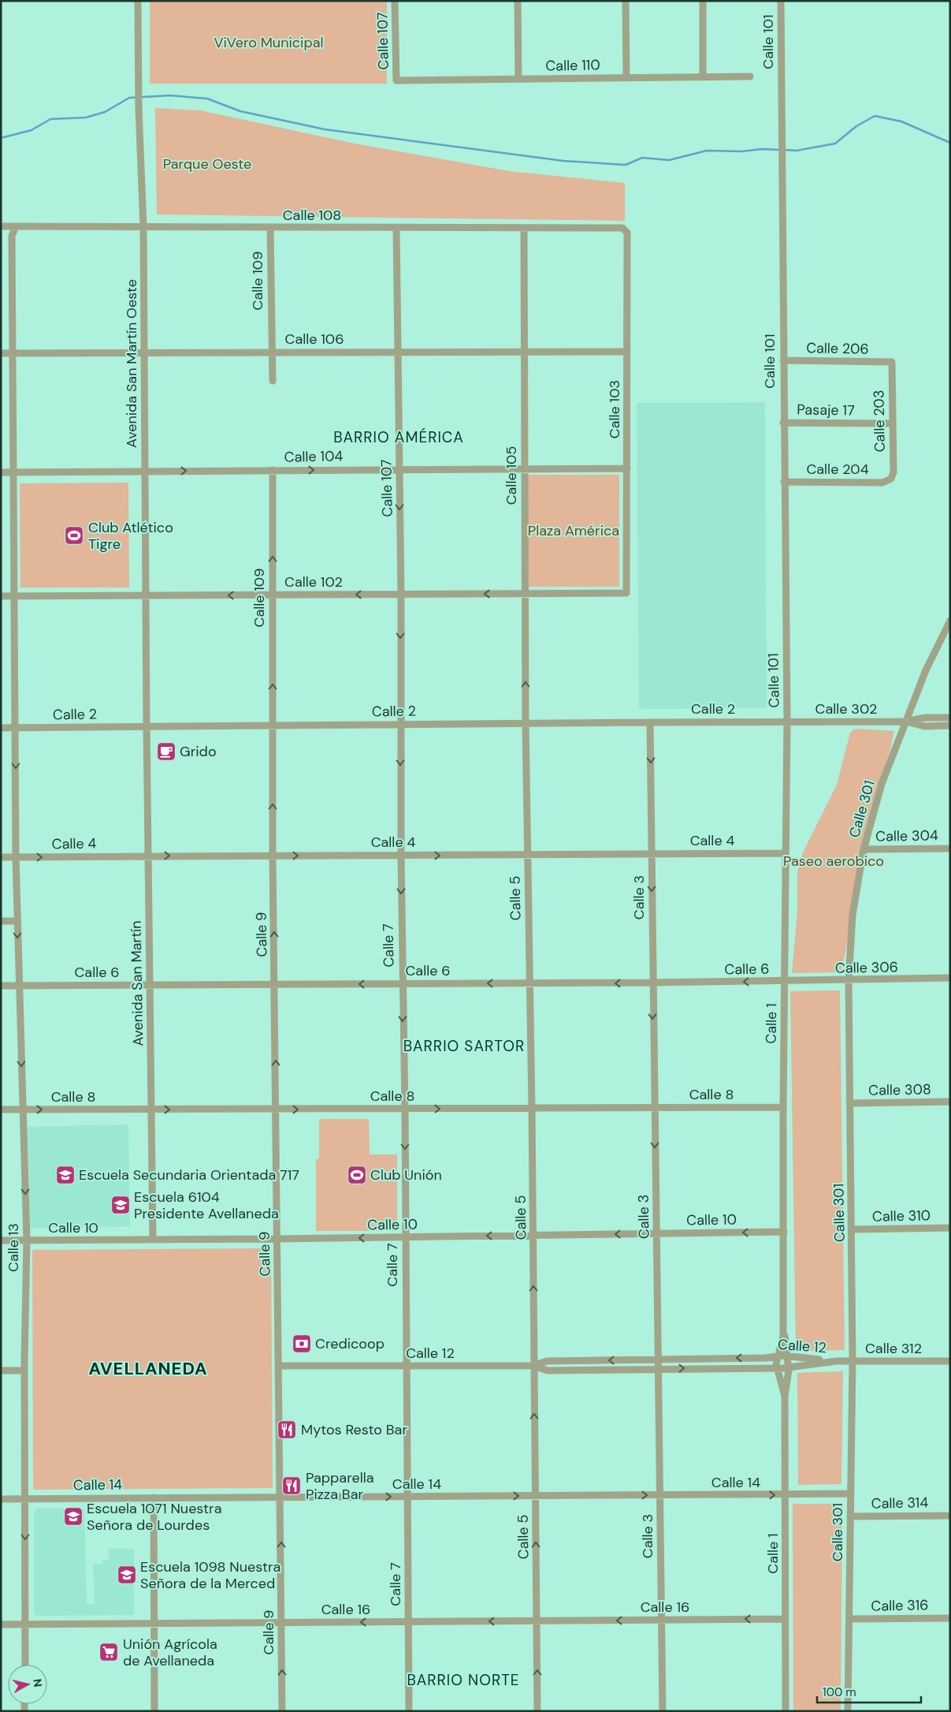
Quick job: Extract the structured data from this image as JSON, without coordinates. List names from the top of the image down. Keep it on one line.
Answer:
{"streets":{"street":["Calle 107","Calle 101","Calle 110","Calle 108","Calle 109","Calle 106","Calle 206","Avenida San Martín Oeste","Calle 103","Pasaje 17","Calle 203","Calle 104","Calle 204","Calle 105","Calle 102","Calle 2","Calle 302","Calle 301","Calle 304","Calle 4","Calle 3","Calle 5","Calle 9","Calle 7","Calle 306","Calle 6","Avenida San Martín","Calle 1","Calle 308","Calle 8","Calle 310","Calle 10","Calle 13","Calle 12","Calle 312","Calle 14","Calle 314","Calle 316","Calle 16"]},"crossings":[["Calle 107","Calle 110"],["Calle 107","Calle 108"],["Calle 107","Calle 106"],["Calle 107","Calle 104"],["Calle 107","Calle 102"],["Calle 107","Calle 2"],["Calle 107","Calle 7"],["Calle 101","Calle 206"],["Calle 101","Pasaje 17"],["Calle 101","Calle 204"],["Calle 101","Calle 2"],["Calle 101","Calle 302"],["Calle 101","Calle 1"],["Calle 108","Calle 109"],["Calle 108","Avenida San Martín Oeste"],["Calle 108","Calle 103"],["Calle 108","Calle 105"],["Calle 108","Calle 13"],["Calle 109","Calle 106"],["Calle 109","Calle 104"],["Calle 109","Calle 102"],["Calle 109","Calle 2"],["Calle 109","Calle 9"],["Calle 106","Avenida San Martín Oeste"],["Calle 106","Calle 103"],["Calle 106","Calle 105"],["Calle 106","Calle 13"],["Calle 206","Calle 203"],["Avenida San Martín Oeste","Calle 104"],["Avenida San Martín Oeste","Calle 102"],["Avenida San Martín Oeste","Calle 2"],["Avenida San Martín Oeste","Avenida San Martín"],["Calle 103","Calle 104"],["Calle 103","Calle 102"],["Pasaje 17","Calle 203"],["Calle 203","Calle 204"],["Calle 104","Calle 105"],["Calle 104","Calle 13"],["Calle 105","Calle 102"],["Calle 105","Calle 2"],["Calle 105","Calle 5"],["Calle 102","Calle 13"],["Calle 2","Calle 302"],["Calle 2","Calle 3"],["Calle 2","Calle 5"],["Calle 2","Calle 9"],["Calle 2","Calle 7"],["Calle 2","Avenida San Martín"],["Calle 2","Calle 1"],["Calle 2","Calle 13"],["Calle 302","Calle 301"],["Calle 302","Calle 1"],["Calle 301","Calle 304"],["Calle 301","Calle 306"],["Calle 301","Calle 308"],["Calle 301","Calle 310"],["Calle 301","Calle 312"],["Calle 301","Calle 314"],["Calle 301","Calle 316"],["Calle 4","Calle 3"],["Calle 4","Calle 5"],["Calle 4","Calle 9"],["Calle 4","Calle 7"],["Calle 4","Avenida San Martín"],["Calle 4","Calle 1"],["Calle 4","Calle 13"],["Calle 3","Calle 6"],["Calle 3","Calle 8"],["Calle 3","Calle 10"],["Calle 3","Calle 12"],["Calle 3","Calle 14"],["Calle 3","Calle 16"],["Calle 5","Calle 6"],["Calle 5","Calle 8"],["Calle 5","Calle 10"],["Calle 5","Calle 12"],["Calle 5","Calle 14"],["Calle 5","Calle 16"],["Calle 9","Calle 6"],["Calle 9","Calle 8"],["Calle 9","Calle 10"],["Calle 9","Calle 12"],["Calle 9","Calle 14"],["Calle 9","Calle 16"],["Calle 7","Calle 6"],["Calle 7","Calle 8"],["Calle 7","Calle 10"],["Calle 7","Calle 12"],["Calle 7","Calle 14"],["Calle 7","Calle 16"],["Calle 306","Calle 6"],["Calle 306","Calle 1"],["Calle 6","Avenida San Martín"],["Calle 6","Calle 1"],["Calle 6","Calle 13"],["Avenida San Martín","Calle 8"],["Avenida San Martín","Calle 10"],["Calle 1","Calle 8"],["Calle 1","Calle 10"],["Calle 1","Calle 12"],["Calle 1","Calle 14"],["Calle 1","Calle 314"],["Calle 1","Calle 16"],["Calle 8","Calle 13"],["Calle 10","Calle 13"],["Calle 13","Calle 14"],["Calle 13","Calle 16"],["Calle 12","Calle 312"],["Calle 14","Calle 314"]],"one_way":["Calle 107","Calle 109","Calle 104","Calle 102","Calle 4","Calle 3","Calle 5","Calle 9","Calle 7","Calle 6","Calle 8","Calle 10","Calle 13","Calle 14","Calle 16"],"districts":["BARRIO AMÉRICA","BARRIO SARTOR","AVELLANEDA","BARRIO NORTE"],"parks":["ViVero Municipal","Parque Oeste","Plaza América","Paseo aerobico"],"places":{"sports":["Club Atlético Tigre","Club Unión"],"cafe":["Grido"],"school or university":["Escuela Secundaria Orientada 717","Escuela 6104 Presidente Avellaneda","Escuela 1071 Nuestra Señora de Lourdes","Escuela 1098 Nuestra Señora de la Merced"],"bank":["Credicoop"],"restaurant":["Mytos Resto Bar","Papparella Pizza Bar"],"supermarket":["Unión Agrícola de Avellaneda"]},"scale_bar":"100 m","north":"right"}
